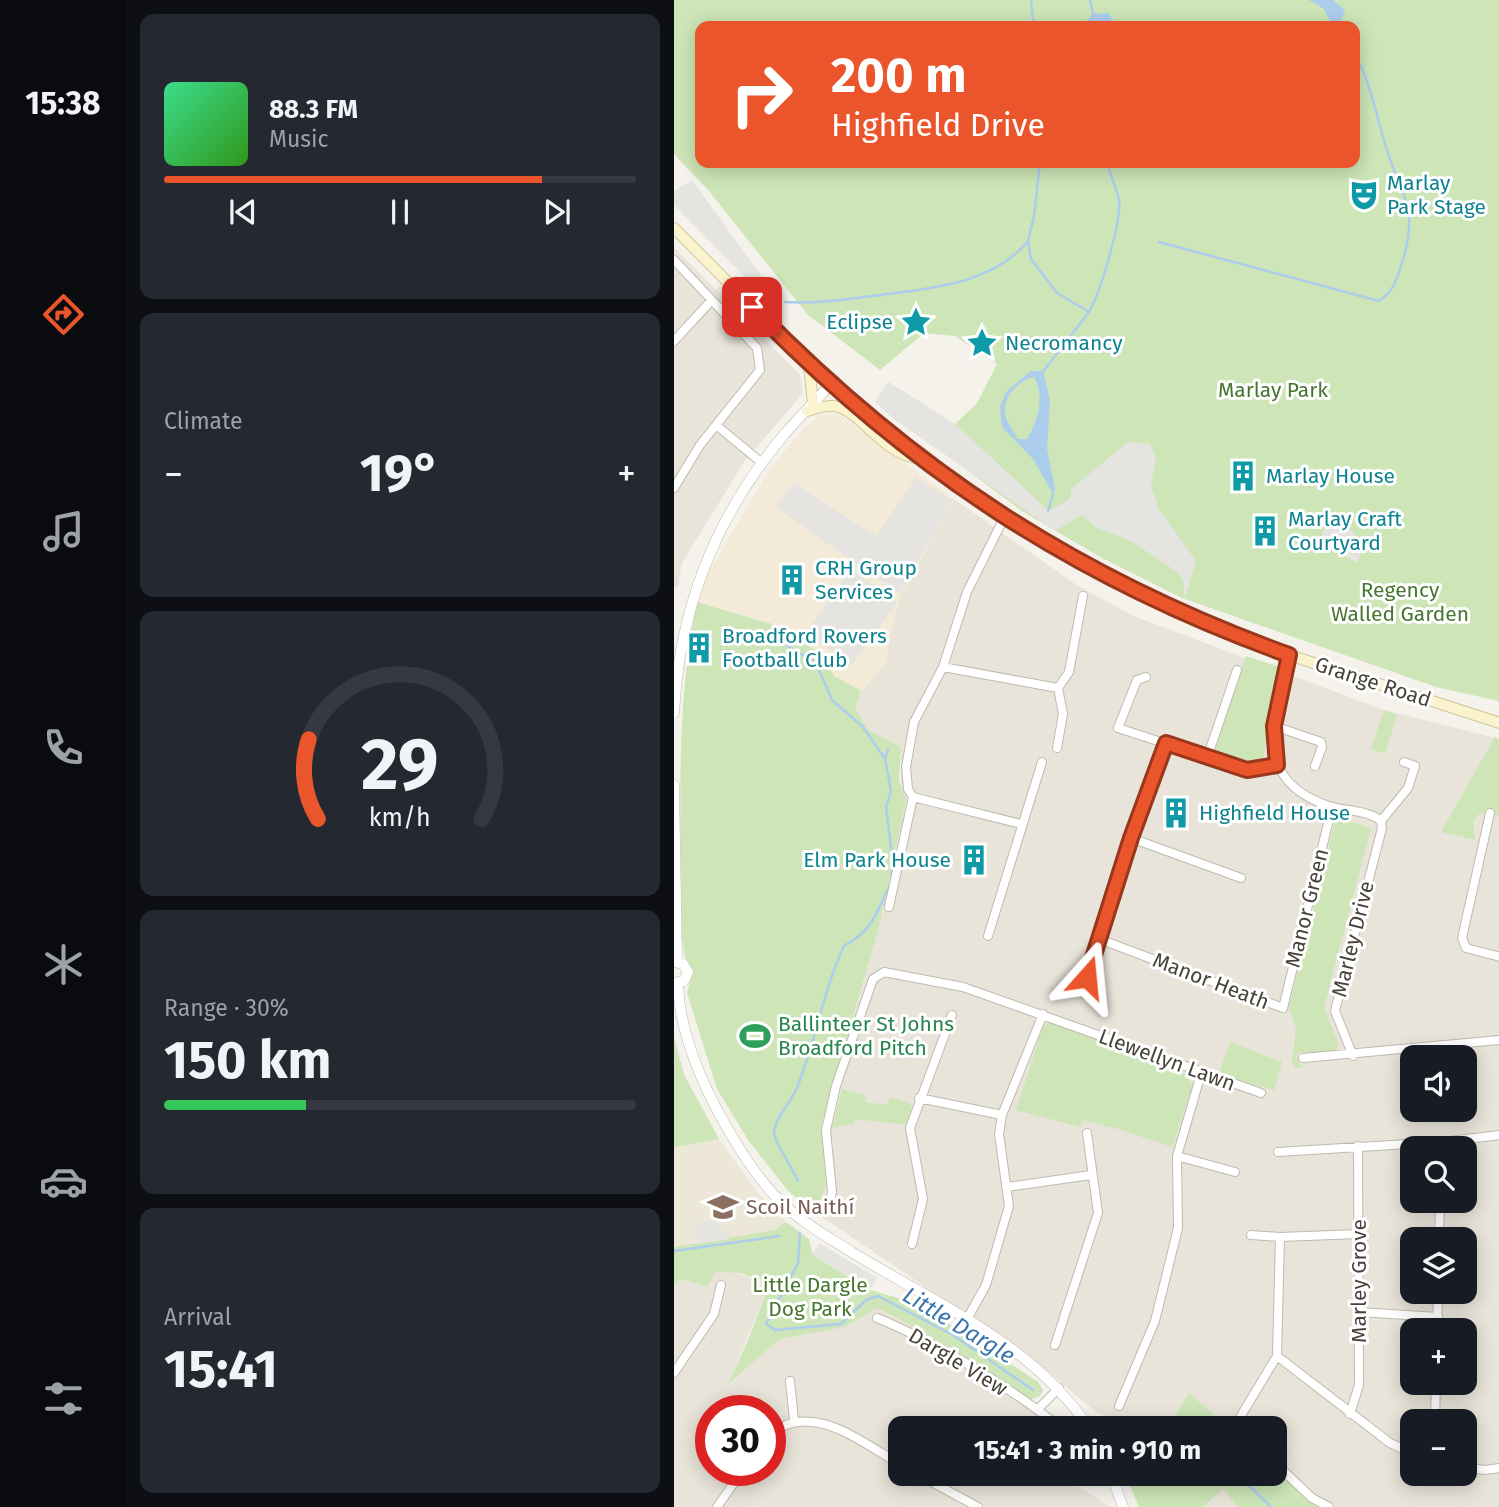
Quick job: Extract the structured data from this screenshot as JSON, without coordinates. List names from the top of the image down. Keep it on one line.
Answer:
{"streets":{"main road":["Grange Road"],"street":["Manor Green","Marley Drive","Manor Heath","Llewellyn Lawn","Marley Grove","Dargle View"]},"crossings":[["Manor Green","Manor Heath"]],"water":["Little Dargle"],"parks":["Marlay Park","Regency Walled Garden","Little Dargle Dog Park"],"places":{"theatre":["Marlay Park Stage"],"place":["Eclipse","Necromancy"],"building":["Marlay House","Marlay Craft Courtyard","CRH Group Services","Broadford Rovers Football Club","Highfield House","Elm Park House"],"sports":["Ballinteer St Johns Broadford Pitch"],"school or university":["Scoil Naithí"]},"page":{"tabs":"15:38","turn":["200 m","Highfield Drive"],"song":["88.3 FM","Music"],"tile":["Climate",["Range · 30%","150 km"],["Arrival","15:41"]],"heat":["−","19°","+"],"map_buttons":["+","−"],"limit":"30","trip":"15:41 · 3 min · 910 m","gauge":["29","km/h"]}}
